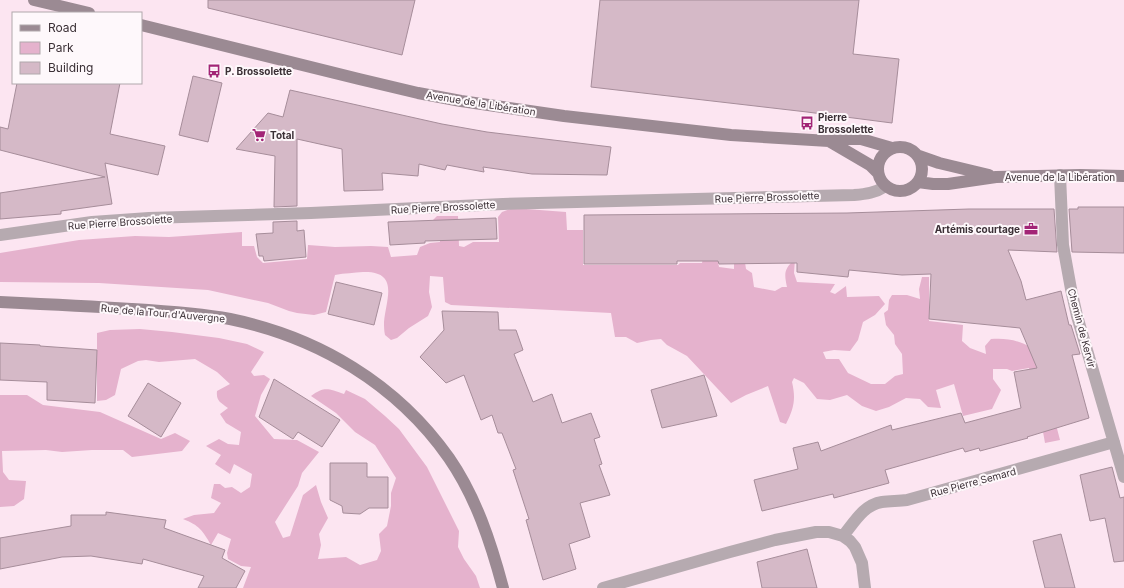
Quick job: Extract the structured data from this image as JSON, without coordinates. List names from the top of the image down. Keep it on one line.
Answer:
{"streets":{"main road":["Avenue de la Libération","Rue de la Tour d'Auvergne"],"street":["Rue Pierre Brossolette","Chemin de Kervir","Rue Pierre Semard"]},"crossings":[["Avenue de la Libération","Rue Pierre Brossolette"],["Avenue de la Libération","Chemin de Kervir"],["Chemin de Kervir","Rue Pierre Semard"]],"places":{"bus stop":["P. Brossolette","Pierre Brossolette"],"supermarket":["Total"],"office":["Artémis courtage"]},"legend":["Road","Park","Building"]}
